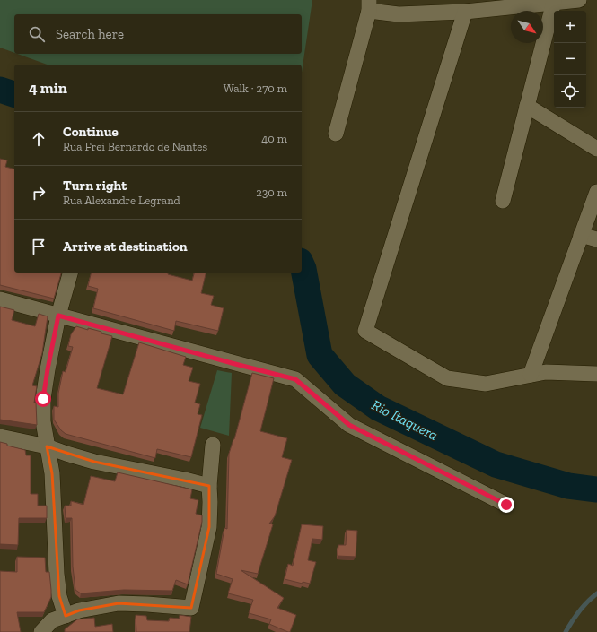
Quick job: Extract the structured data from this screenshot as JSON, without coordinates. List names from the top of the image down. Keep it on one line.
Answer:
{"water":["Rio Itaquera"],"north":"bottom right","page":{"map_buttons":["+","−"],"search":"Search here","heading":["4 min","Walk · 270 m"],"list":[["Continue","Rua Frei Bernardo de Nantes","40 m"],["Turn right","Rua Alexandre Legrand","230 m"],"Arrive at destination"]}}
